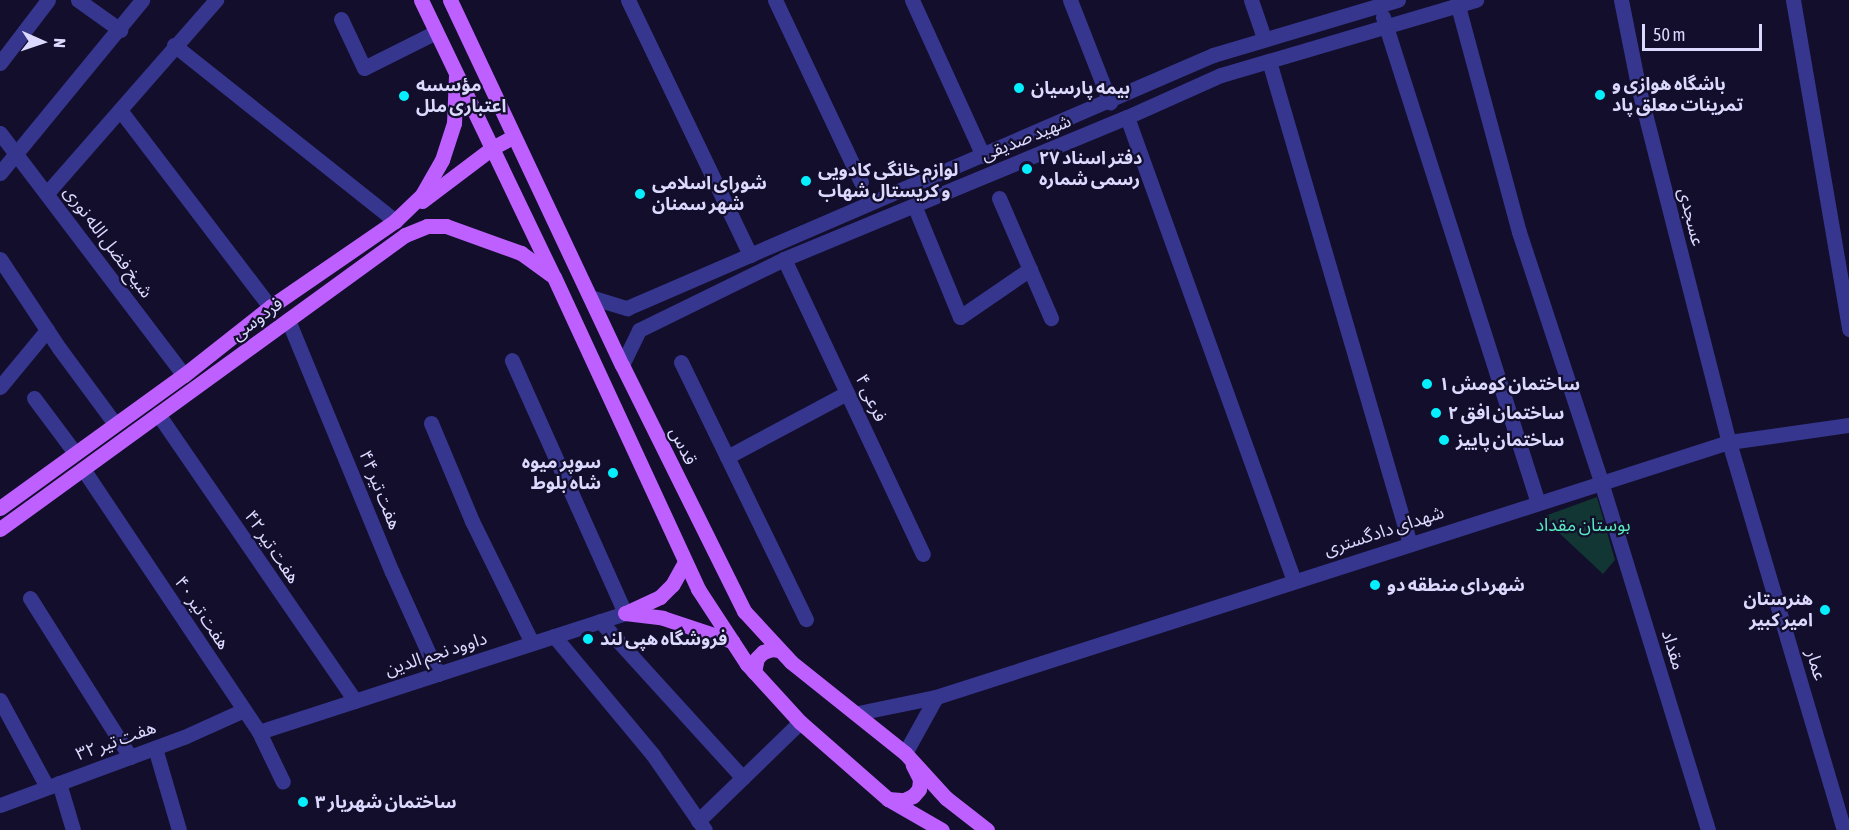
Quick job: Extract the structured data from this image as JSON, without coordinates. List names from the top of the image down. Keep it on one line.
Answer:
{"streets":{"main road":["فردوسی","قدس"],"street":["شهید صدیقی","عسجدی","شیخ فضل الله نوری","فرعی ۴","هفت تیر ۴۴","شهدای دادگستری","هفت تیر ۴۲","هفت تیر ۴۰","مقداد","داوود نجم الدین","عمار","هفت تیر ۳۲"]},"crossings":[["شهید صدیقی","فرعی ۴"],["شهید صدیقی","قدس"],["شهید صدیقی","مقداد"],["عسجدی","شهدای دادگستری"],["عسجدی","عمار"],["شیخ فضل الله نوری","فردوسی"],["فردوسی","قدس"],["فردوسی","هفت تیر ۴۴"],["فردوسی","هفت تیر ۴۲"],["فردوسی","هفت تیر ۴۰"],["قدس","شهدای دادگستری"],["هفت تیر ۴۴","داوود نجم الدین"],["شهدای دادگستری","مقداد"],["شهدای دادگستری","عمار"],["هفت تیر ۴۲","داوود نجم الدین"],["هفت تیر ۴۰","داوود نجم الدین"],["هفت تیر ۴۰","هفت تیر ۳۲"]],"parks":["بوستان مقداد"],"places":["بیمه پارسیان","باشگاه هوازی و تمرینات معلق پاد","مؤسسه اعتباری ملل","۲۷ دفتر اسناد رسمی شماره","لوازم خانگی کادویی و کریستال شهاب","شورای اسلامی شهر سمنان","ساختمان کومش ۱","ساختمان افق ۲","ساختمان پاییز","سوپر میوه شاه بلوط","شهردای منطقه دو","هنرستان امیر کبیر","فروشگاه هپی لند","ساختمان شهریار ۳"],"scale_bar":"50 m","north":"right"}
